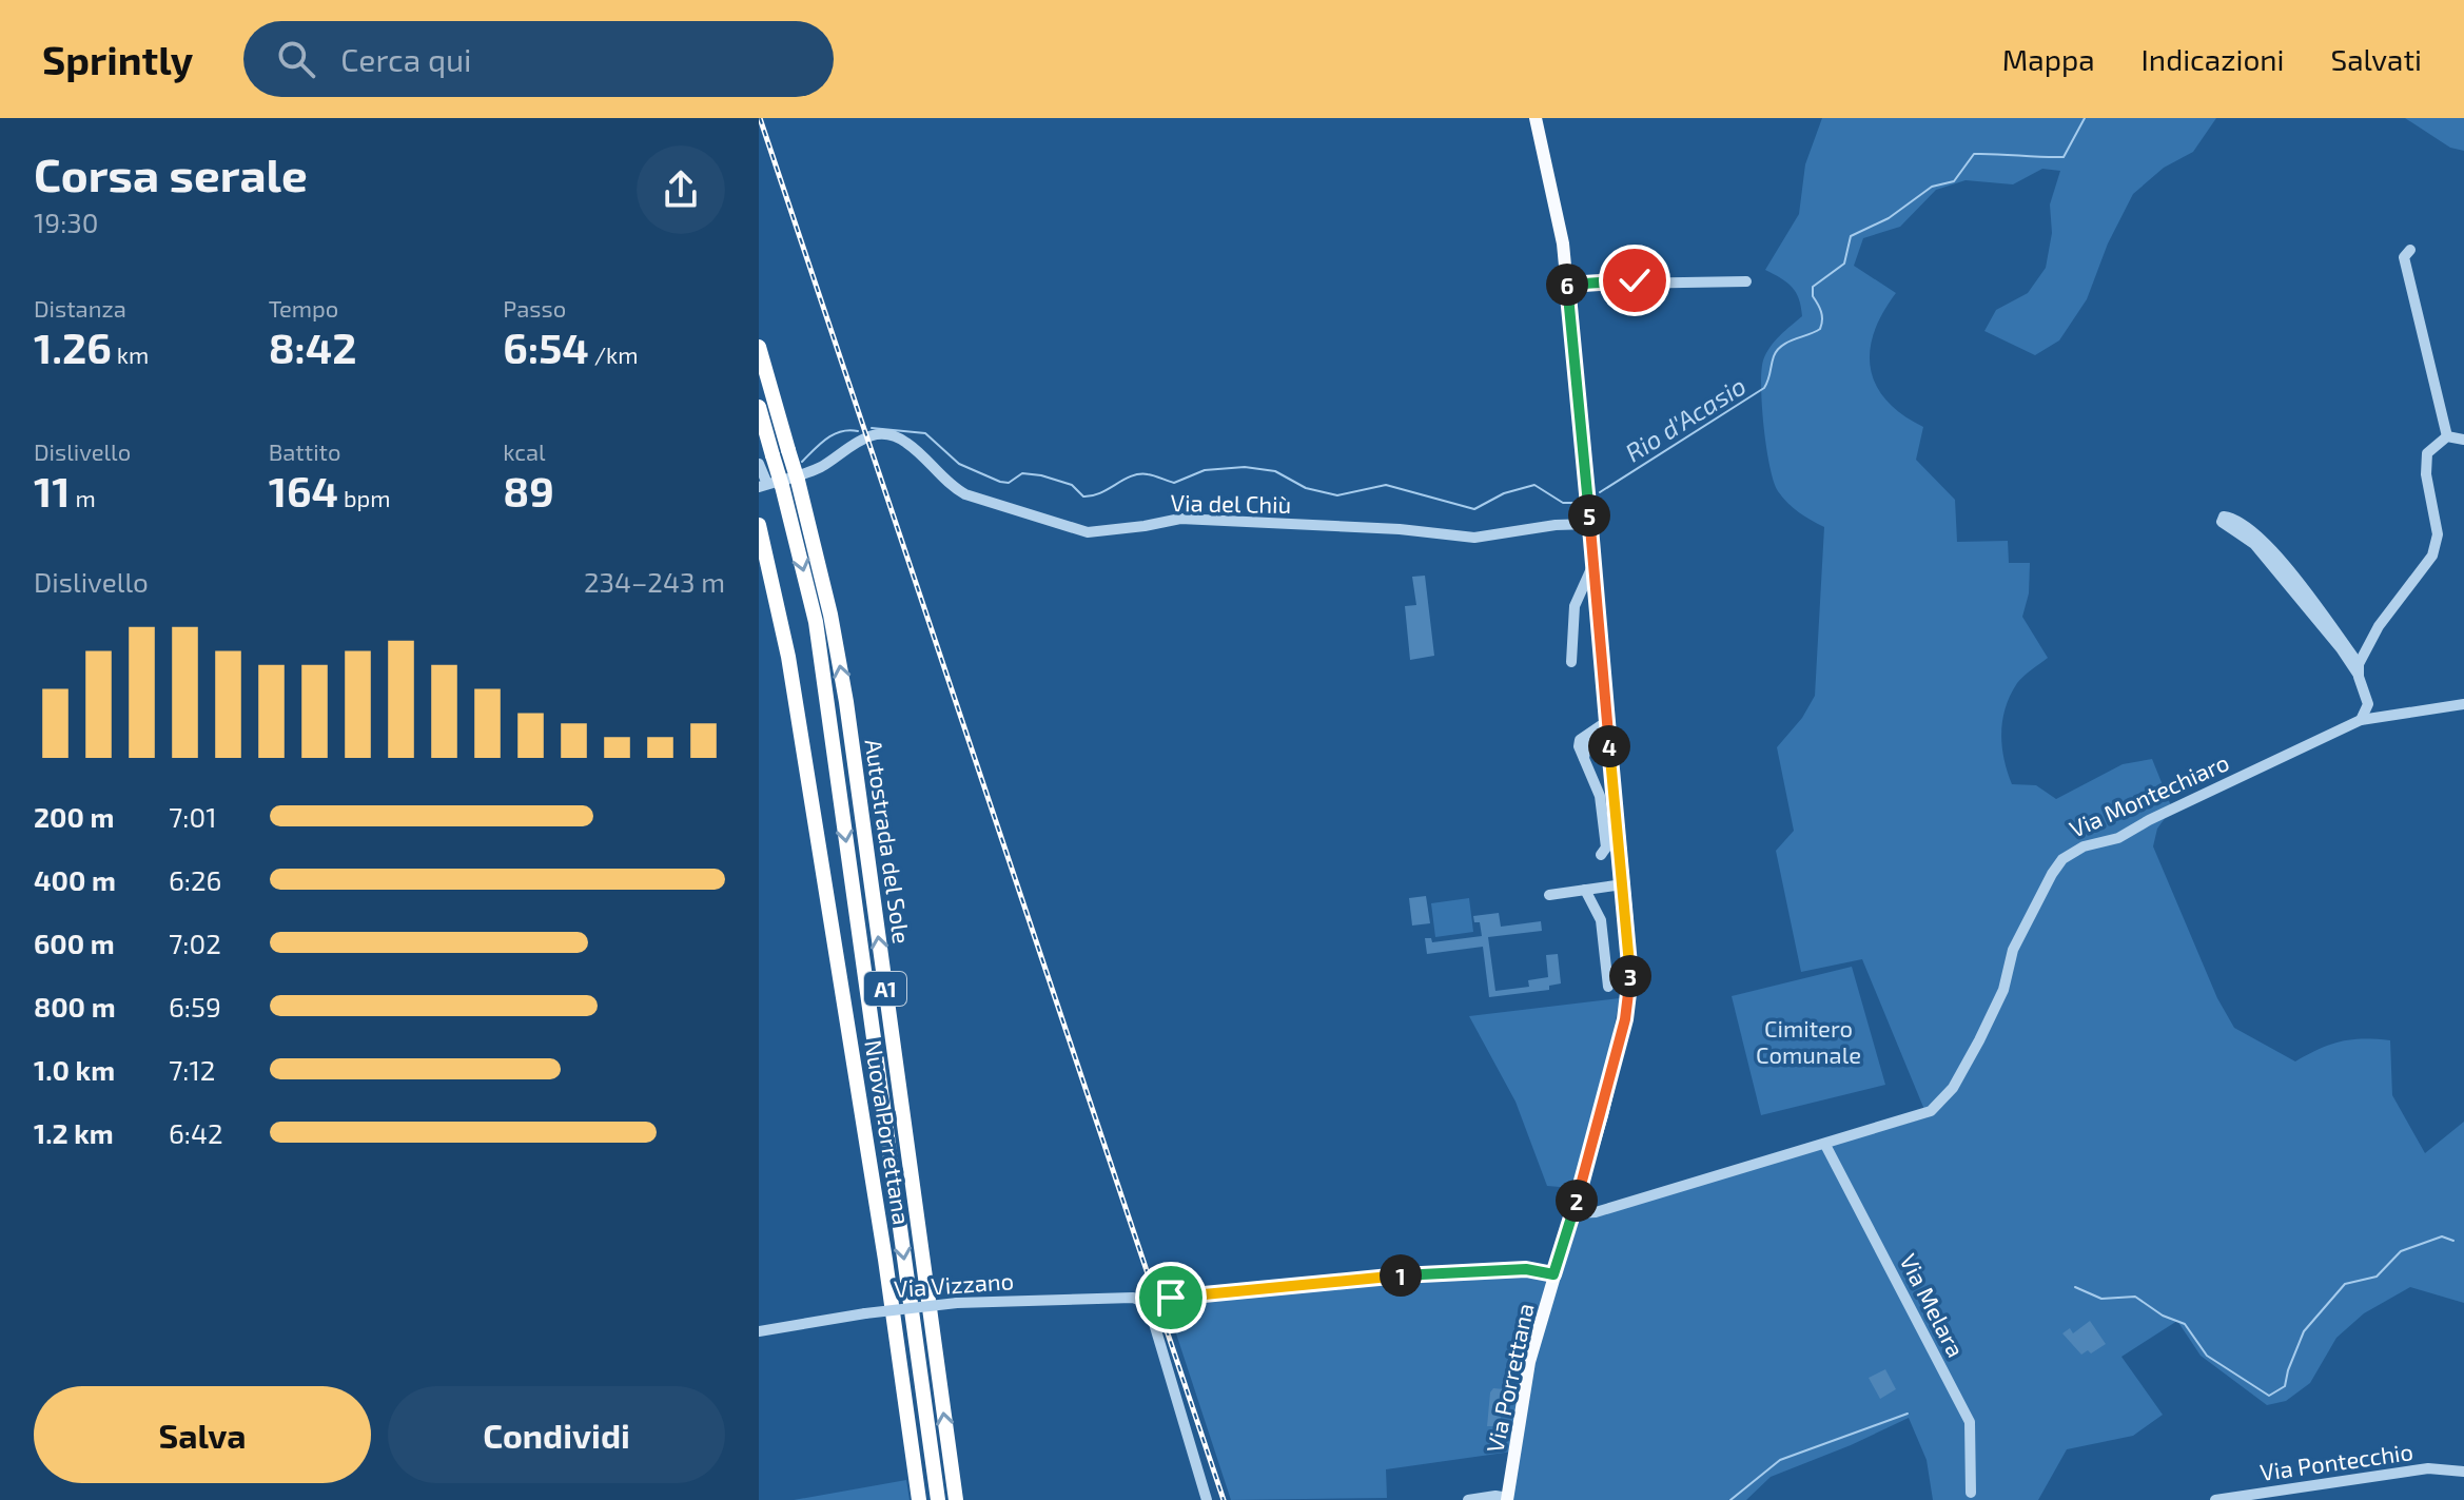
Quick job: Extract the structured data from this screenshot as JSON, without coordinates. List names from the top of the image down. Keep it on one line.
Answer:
{"streets":{"highway":["Autostrada del Sole","A1","Nuova Porrettana"],"main road":["Via Porrettana"],"street":["Via del Chiù","Via Montechiaro","Via Vizzano","Via Melara","Via Pontecchio"]},"crossings":[["Via del Chiù","Autostrada del Sole"],["Via del Chiù","Via Porrettana"],["Via Montechiaro","Via Melara"],["Via Montechiaro","Via Porrettana"]],"water":["Rio d'Acasio"],"parks":["Cimitero Comunale"],"page":{"header":"Sprintly","search":"Cerca qui","nav":["Mappa","Indicazioni","Salvati"],"heading":["Corsa serale","19:30"],"stats":[["Distanza","1.26 km"],["Tempo","8:42"],["Passo","6:54 /km"],["Dislivello","11 m"],["Battito","164 bpm"],["kcal","89"]],"pins":["6","5","4","3","2","1"],"chart":["Dislivello","234–243 m"],"list":[{"name":"200 m","note":"7:01"},{"name":"400 m","note":"6:26"},{"name":"600 m","note":"7:02"},{"name":"800 m","note":"6:59"},{"name":"1.0 km","note":"7:12"},{"name":"1.2 km","note":"6:42"}],"buttons":["Salva","Condividi"]}}
